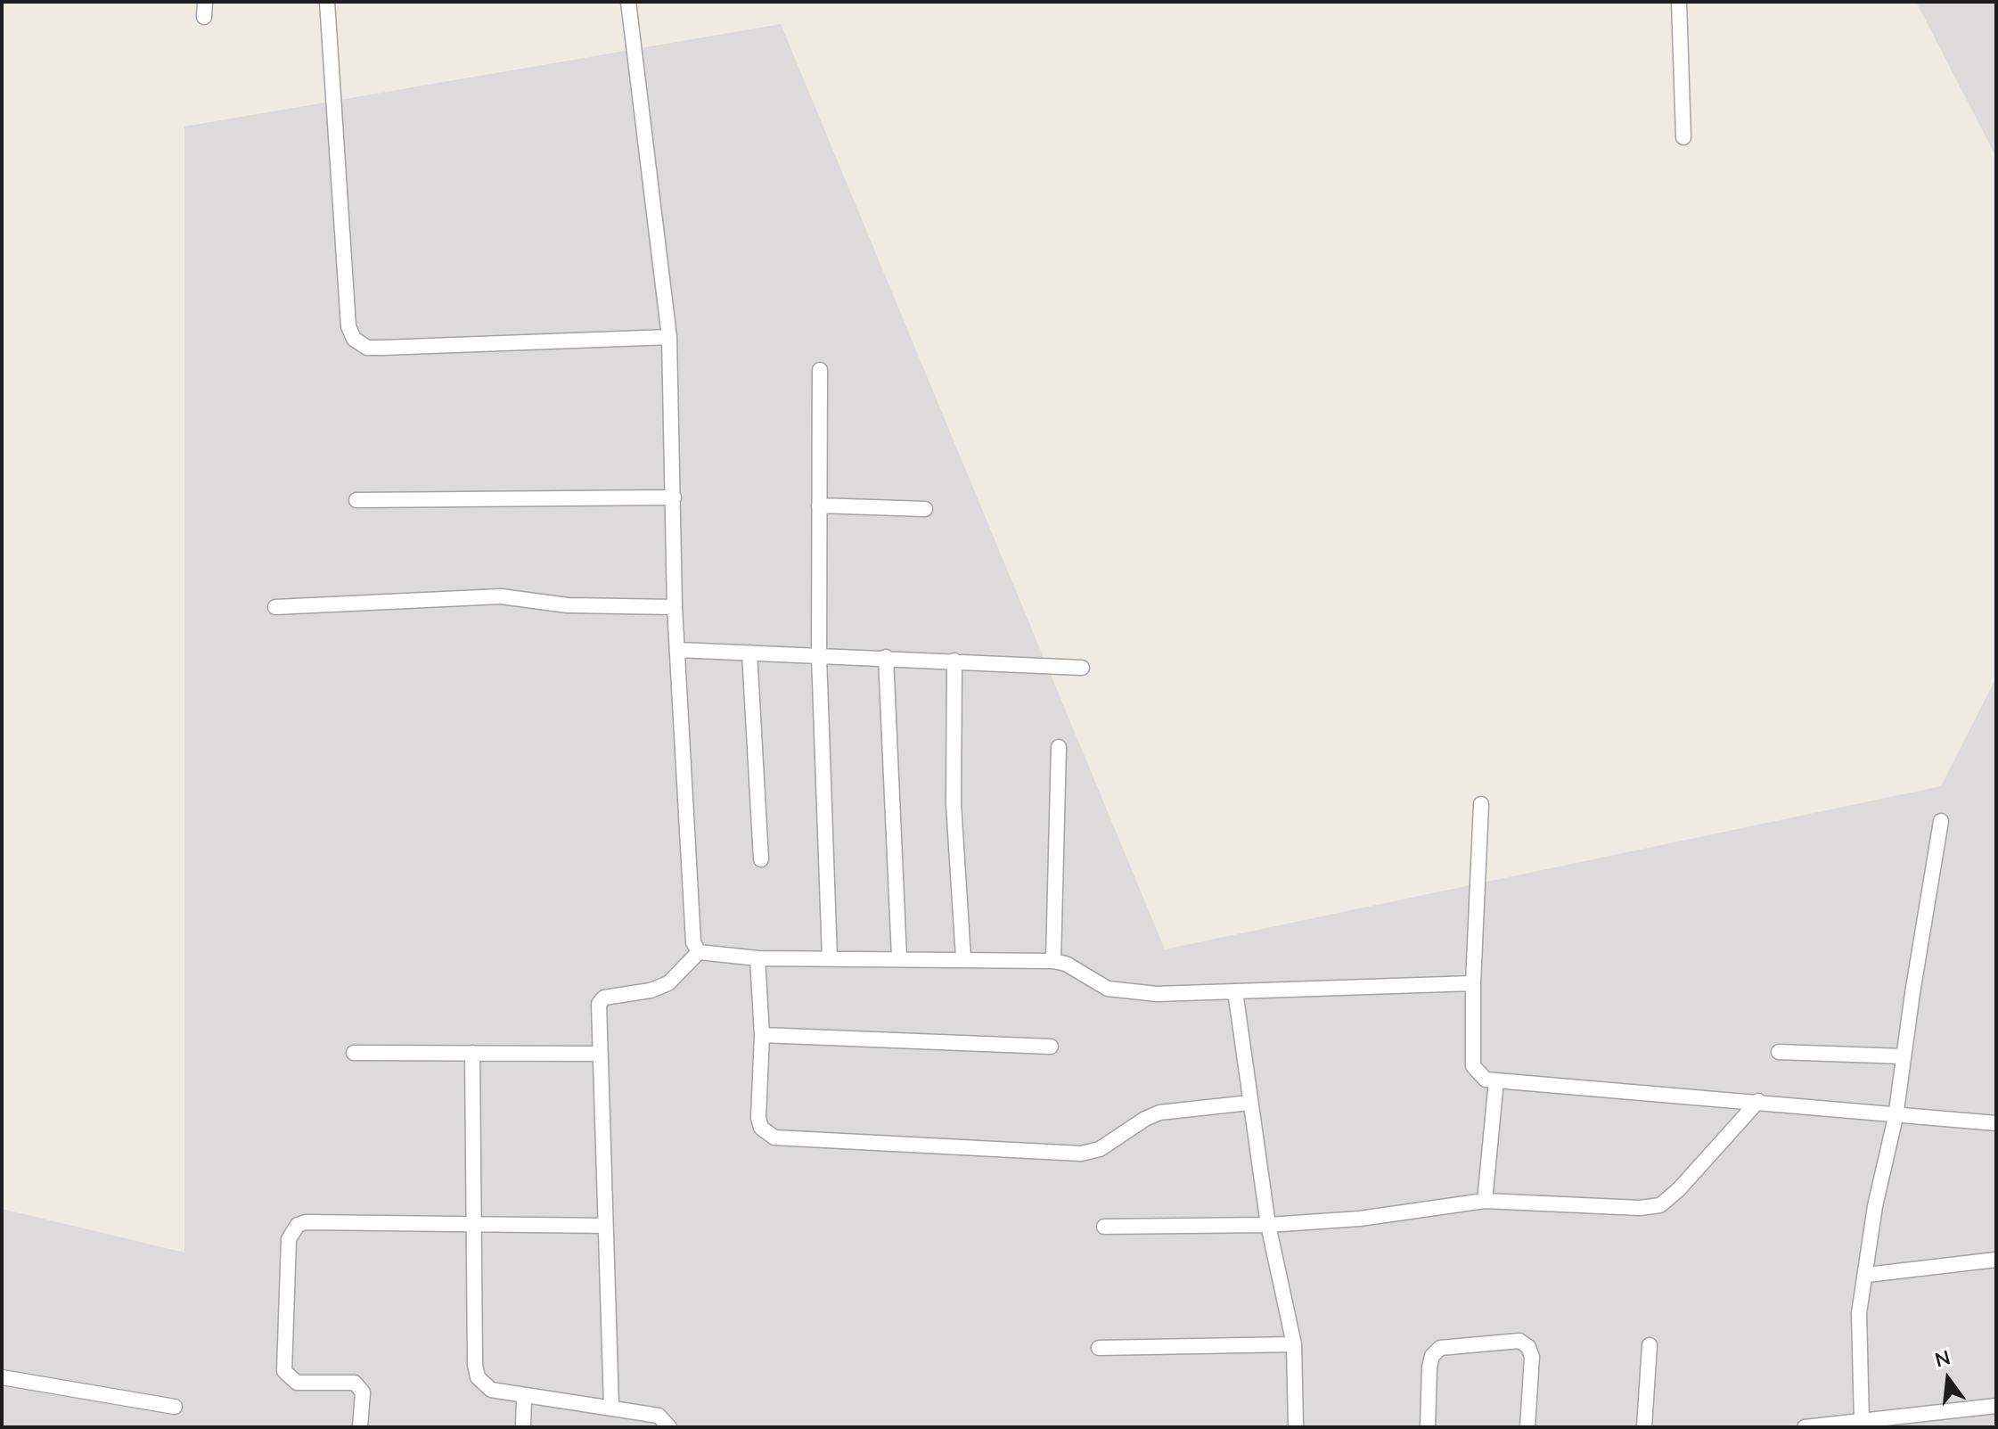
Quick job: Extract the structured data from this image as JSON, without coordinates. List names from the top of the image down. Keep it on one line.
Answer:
{"north":"top"}
